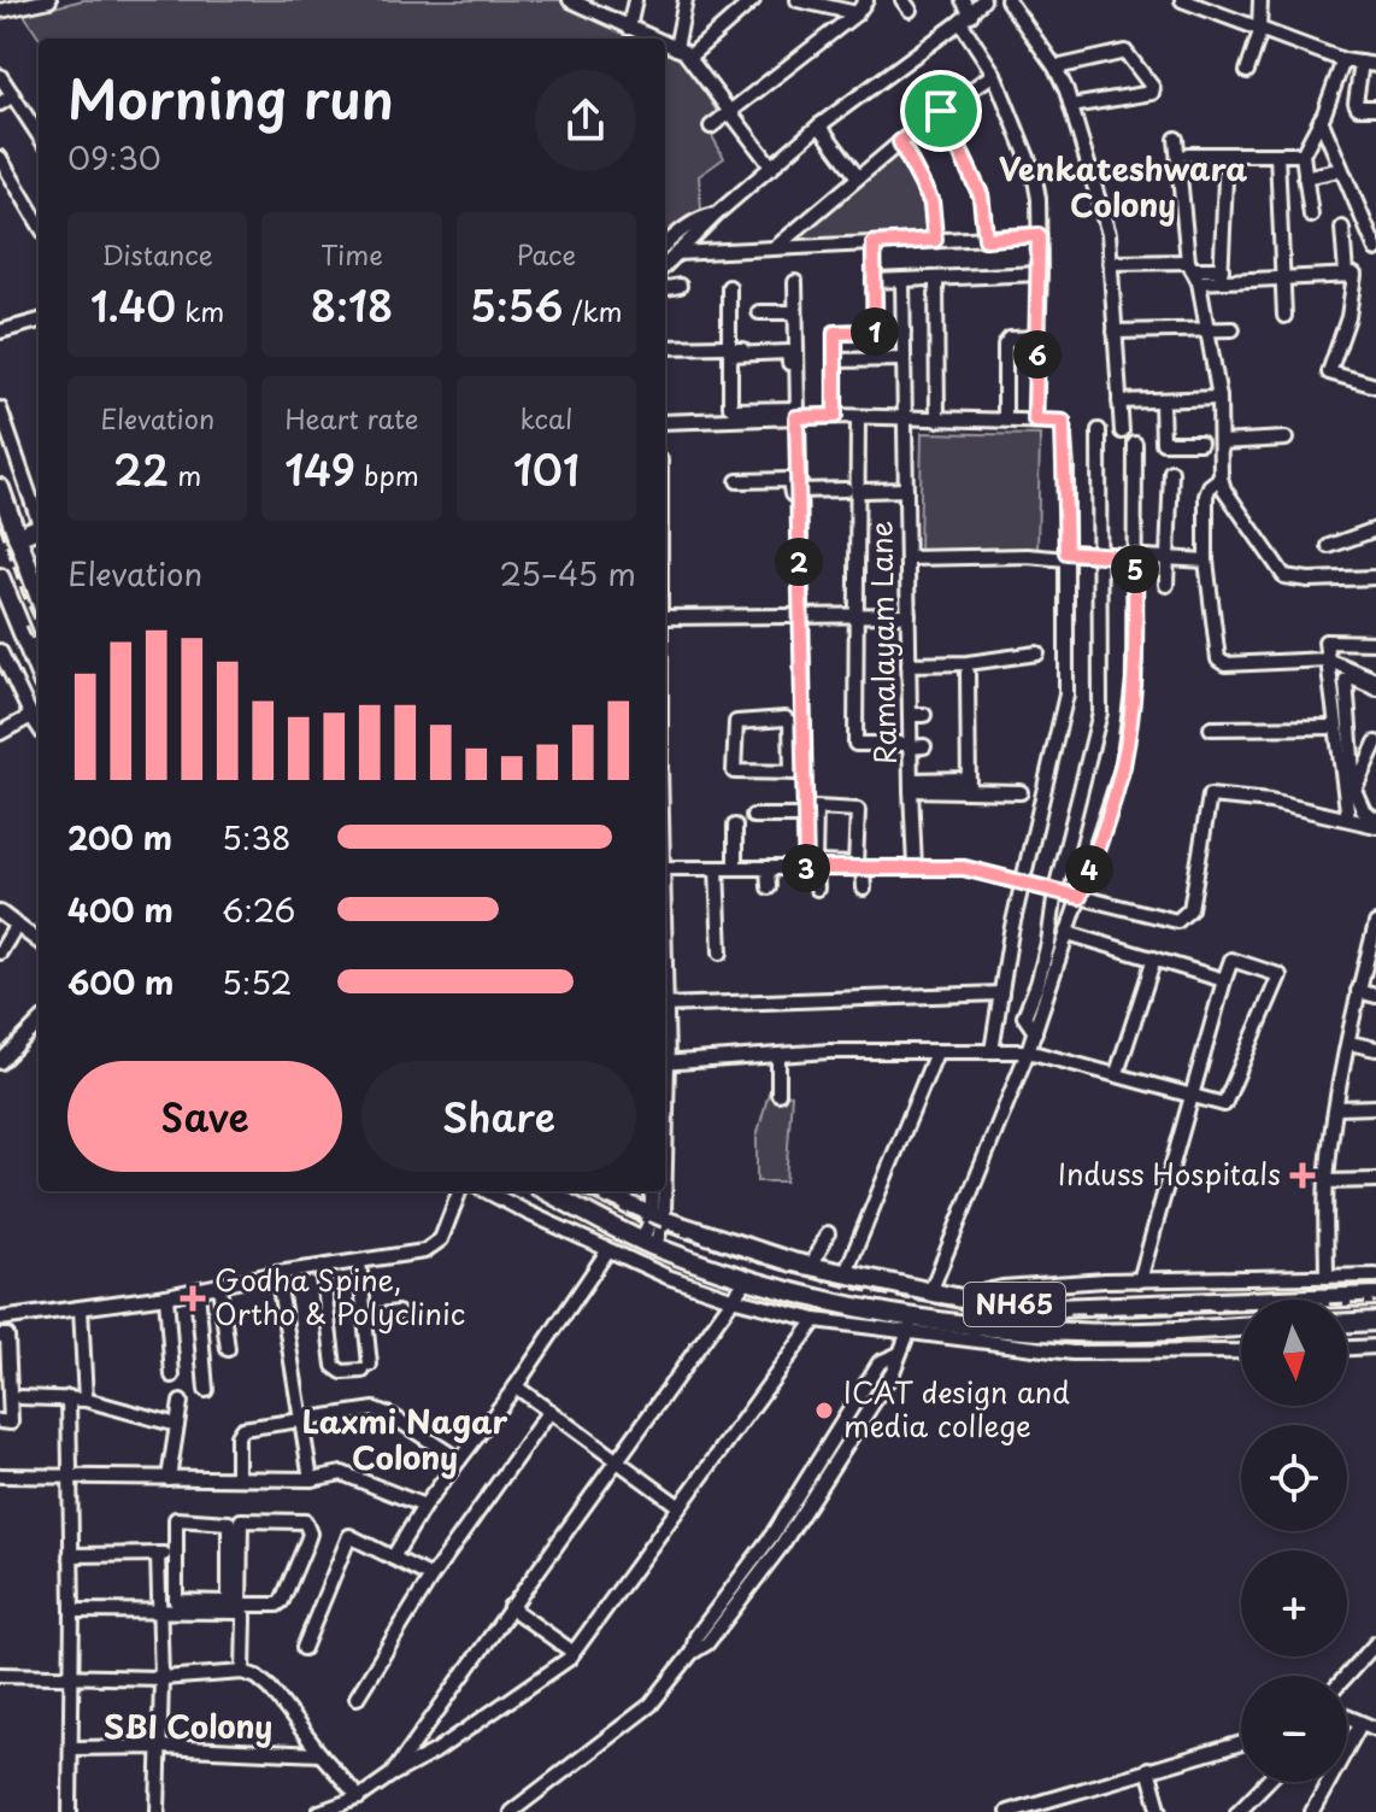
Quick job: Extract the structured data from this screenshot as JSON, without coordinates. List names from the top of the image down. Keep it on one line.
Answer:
{"streets":{"highway":["NH65"],"street":["Ramalayam Lane"]},"districts":["Venkateshwara Colony","Laxmi Nagar Colony","SBI Colony"],"places":{"health":["Induss Hospitals","Godha Spine, Ortho & Polyclinic"],"other":["ICAT design and media college"]},"north":"bottom","page":{"heading":["Morning run","09:30"],"stats":[["Distance","1.40 km"],["Time","8:18"],["Pace","5:56 /km"],["Elevation","22 m"],["Heart rate","149 bpm"],["kcal","101"]],"pins":["1","6","2","5","3","4"],"chart":["Elevation","25–45 m"],"list":[{"name":"200 m","note":"5:38"},{"name":"400 m","note":"6:26"},{"name":"600 m","note":"5:52"}],"buttons":["Save","Share"],"map_buttons":["+","−"]}}
